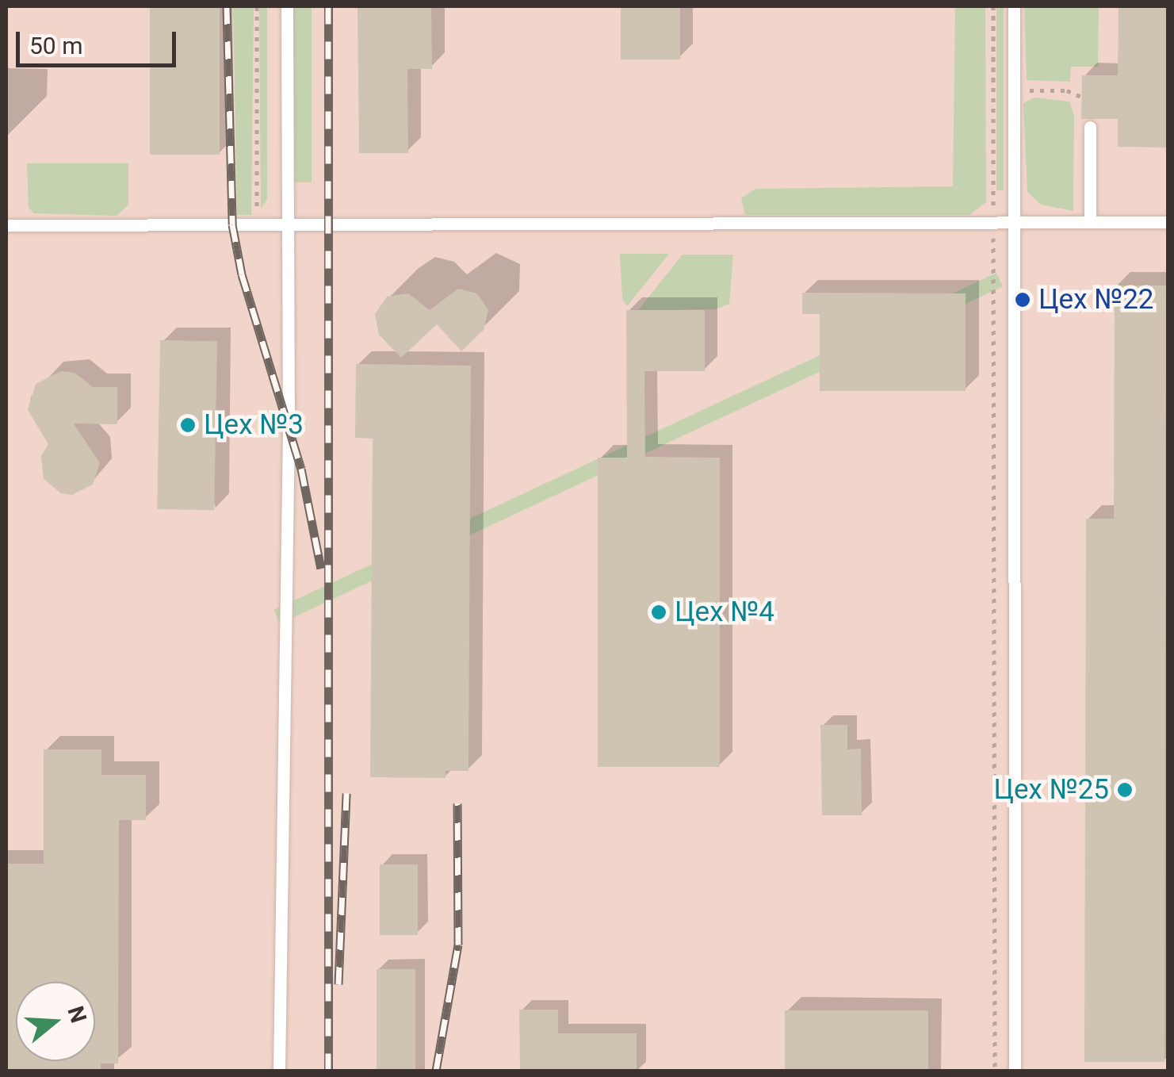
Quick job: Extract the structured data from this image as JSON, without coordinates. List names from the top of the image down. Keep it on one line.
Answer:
{"places":["Цех №22","Цех №3","Цех №4","Цех №25"],"scale_bar":"50 m","north":"right"}
